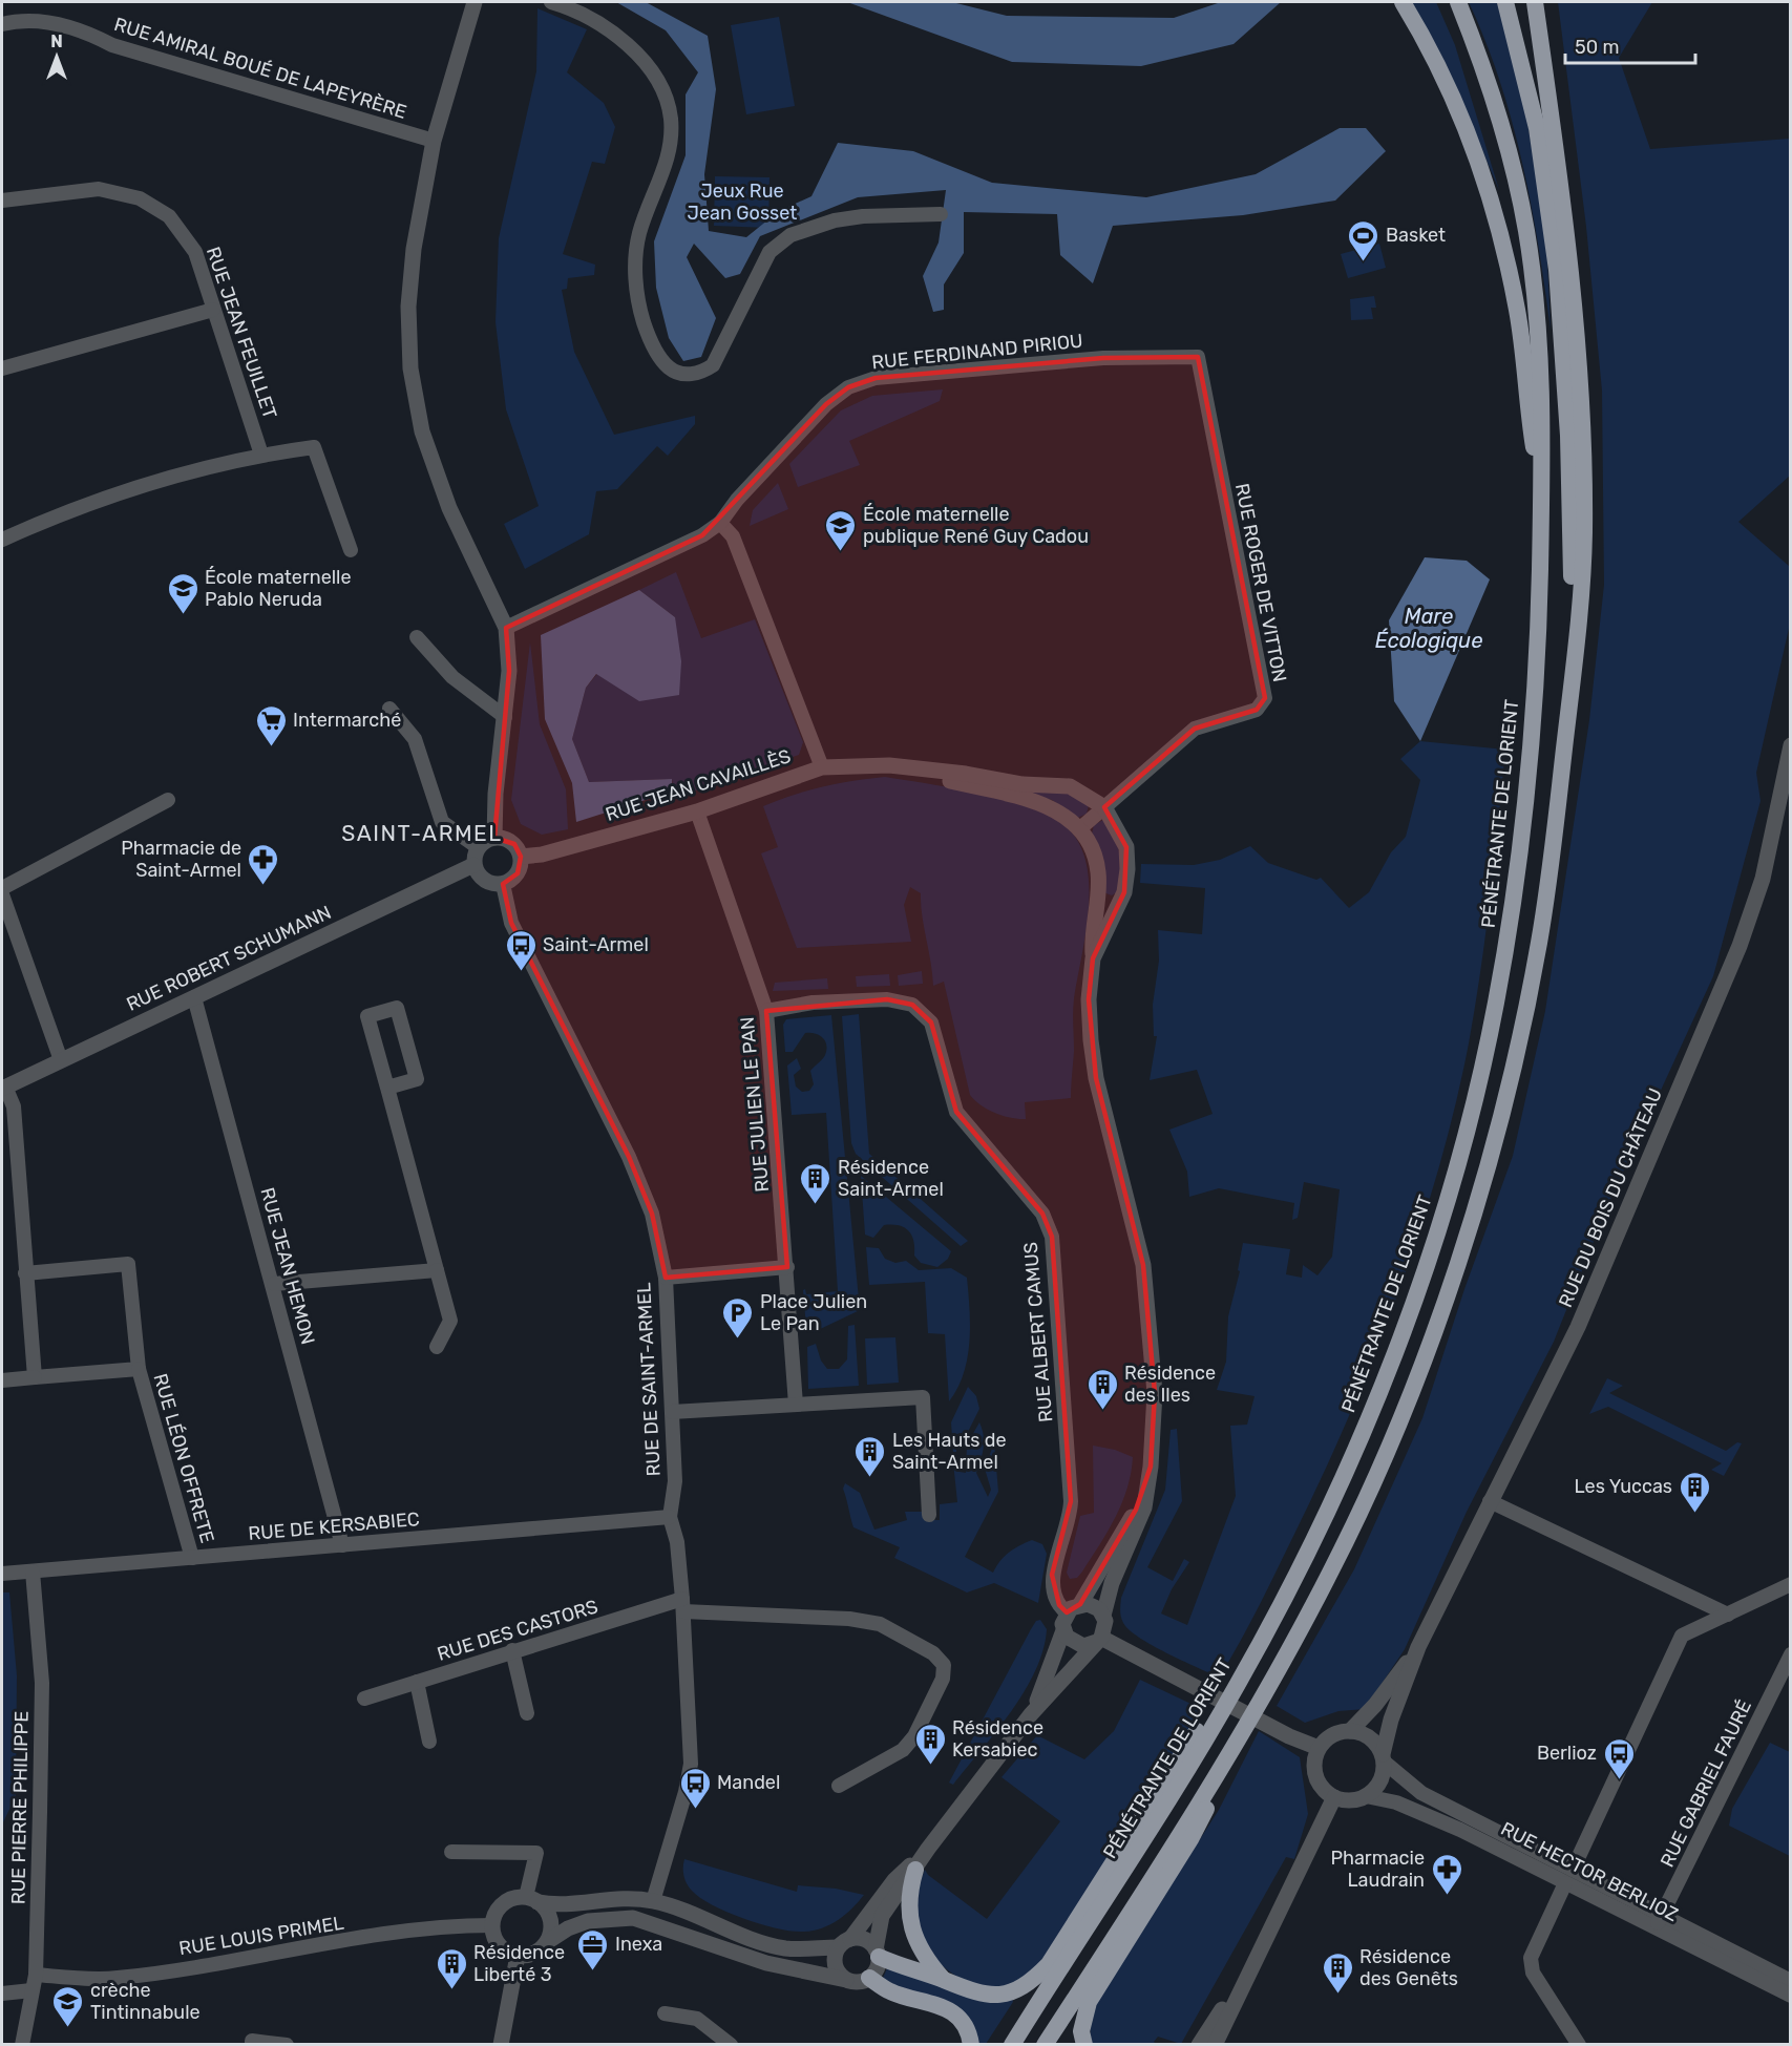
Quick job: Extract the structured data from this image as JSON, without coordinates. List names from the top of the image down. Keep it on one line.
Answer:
{"streets":{"highway":["PÉNÉTRANTE DE LORIENT"],"street":["RUE AMIRAL BOUÉ DE LAPEYRÈRE","RUE JEAN FEUILLET","RUE FERDINAND PIRIOU","RUE ROGER DE VITTON","RUE JEAN CAVAILLÈS","RUE ROBERT SCHUMANN","RUE JULIEN LE PAN","RUE DU BOIS DU CHÂTEAU","RUE JEAN HEMON","RUE ALBERT CAMUS","RUE DE SAINT-ARMEL","RUE LÉON OFFRETE","RUE DE KERSABIEC","RUE DES CASTORS","RUE GABRIEL FAURÉ","RUE PIERRE PHILIPPE","RUE HECTOR BERLIOZ","RUE LOUIS PRIMEL"]},"crossings":[["RUE FERDINAND PIRIOU","RUE ROGER DE VITTON"],["RUE ROGER DE VITTON","RUE JEAN CAVAILLÈS"],["RUE JEAN CAVAILLÈS","RUE ROBERT SCHUMANN"],["RUE JEAN CAVAILLÈS","RUE JULIEN LE PAN"],["RUE JEAN CAVAILLÈS","RUE DE SAINT-ARMEL"],["RUE ROBERT SCHUMANN","RUE JEAN HEMON"],["RUE ROBERT SCHUMANN","RUE DE SAINT-ARMEL"],["RUE JULIEN LE PAN","RUE ALBERT CAMUS"],["RUE DU BOIS DU CHÂTEAU","RUE HECTOR BERLIOZ"],["RUE JEAN HEMON","RUE DE KERSABIEC"],["RUE DE SAINT-ARMEL","RUE DE KERSABIEC"],["RUE DE SAINT-ARMEL","RUE DES CASTORS"],["RUE LÉON OFFRETE","RUE DE KERSABIEC"],["RUE DE KERSABIEC","RUE PIERRE PHILIPPE"],["RUE GABRIEL FAURÉ","RUE HECTOR BERLIOZ"],["RUE PIERRE PHILIPPE","RUE LOUIS PRIMEL"]],"districts":["SAINT-ARMEL"],"water":["Mare Écologique"],"parks":["Jeux Rue Jean Gosset"],"places":{"sports":["Basket"],"school or university":["École maternelle publique René Guy Cadou","École maternelle Pablo Neruda","crèche Tintinnabule"],"supermarket":["Intermarché"],"pharmacy":["Pharmacie de Saint-Armel","Pharmacie Laudrain"],"bus stop":["Saint-Armel","Berlioz","Mandel"],"building":["Résidence Saint-Armel","Résidence des Iles","Les Hauts de Saint-Armel","Les Yuccas","Résidence Kersabiec","Résidence Liberté 3","Résidence des Genêts"],"parking":["Place Julien Le Pan"],"office":["Inexa"]},"scale_bar":"50 m","north":"top"}
